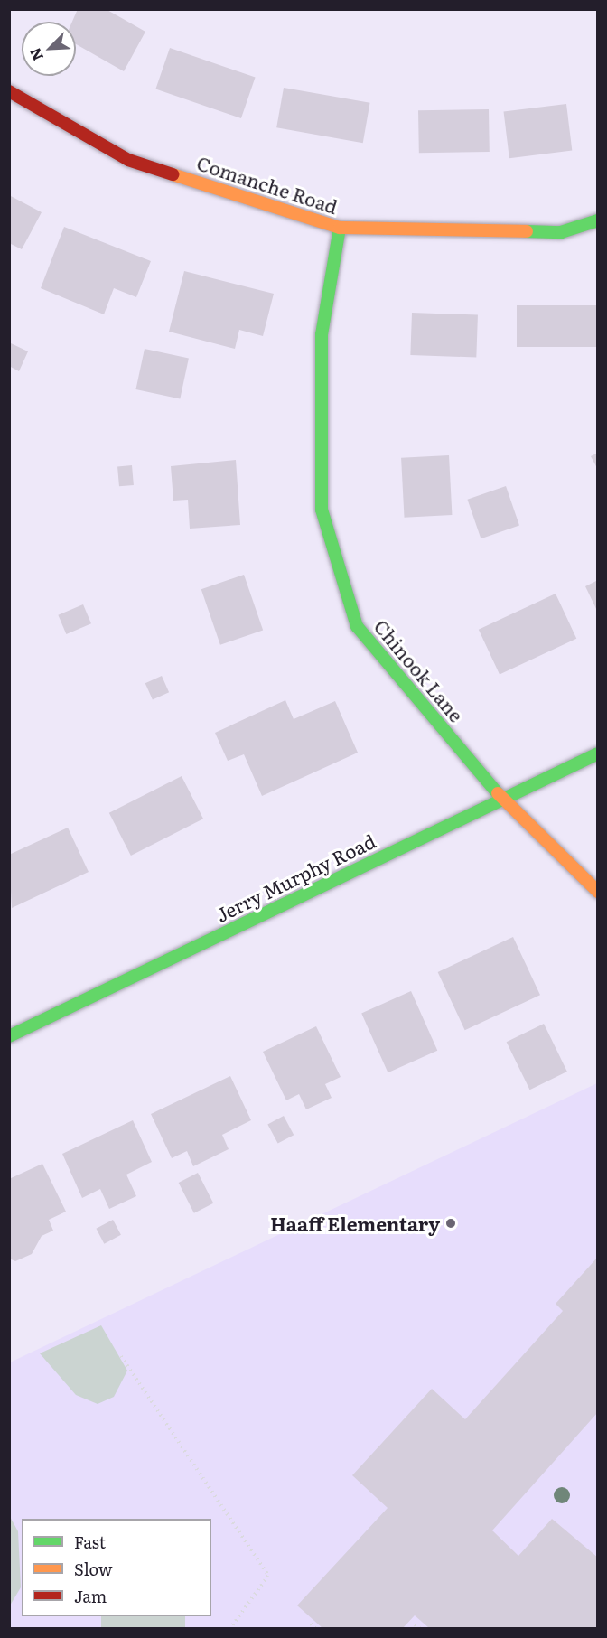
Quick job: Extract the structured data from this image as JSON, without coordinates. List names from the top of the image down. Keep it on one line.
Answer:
{"streets":{"street":["Comanche Road","Chinook Lane","Jerry Murphy Road"]},"crossings":[["Comanche Road","Chinook Lane"],["Chinook Lane","Jerry Murphy Road"]],"places":["Haaff Elementary"],"legend":["Fast","Slow","Jam"],"north":"bottom left"}
